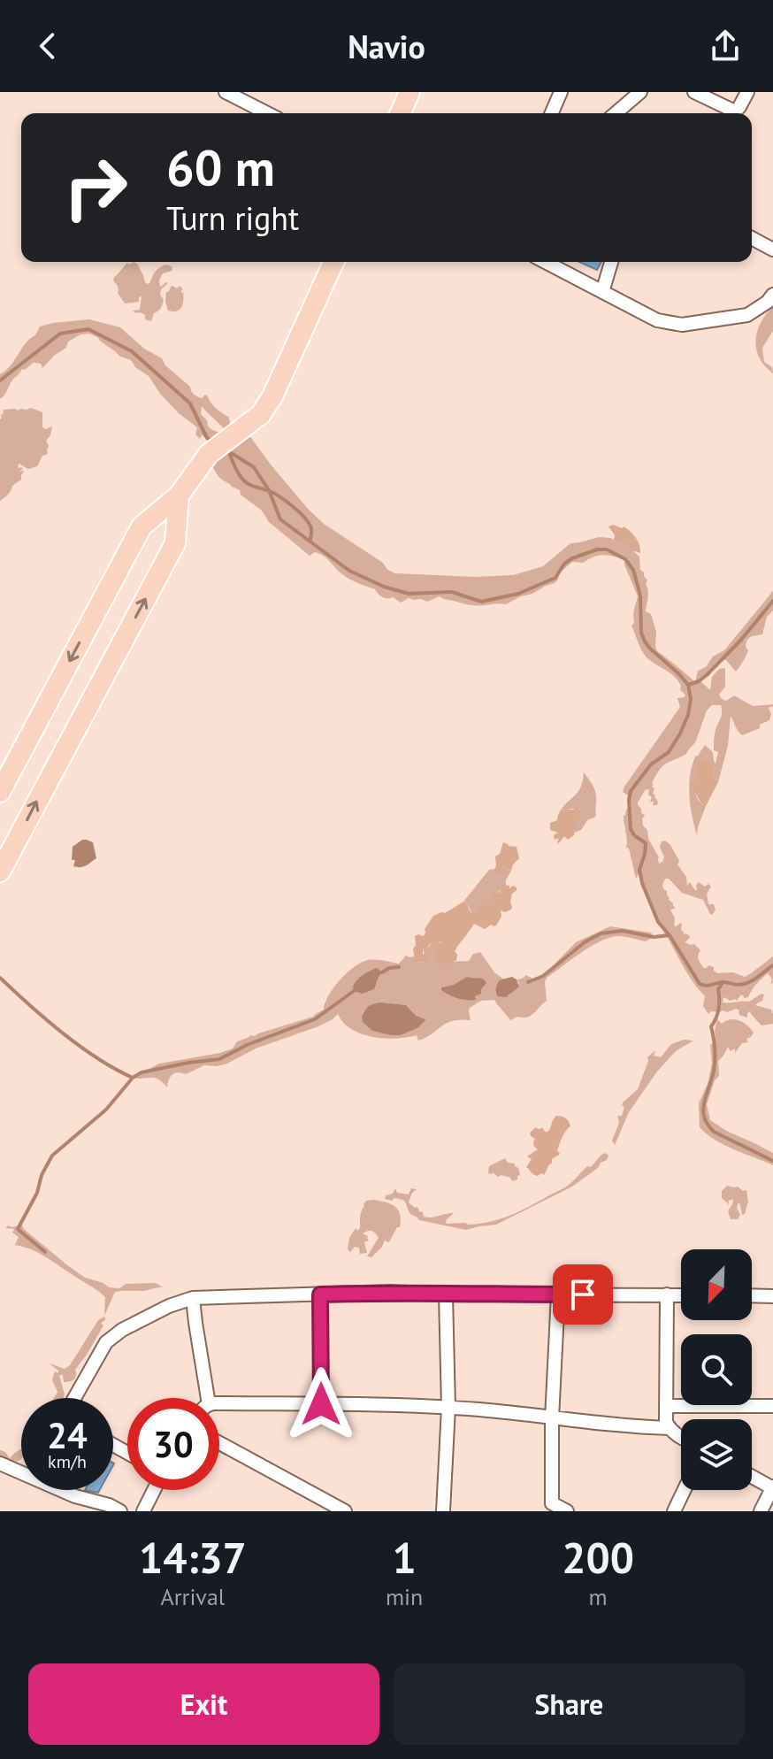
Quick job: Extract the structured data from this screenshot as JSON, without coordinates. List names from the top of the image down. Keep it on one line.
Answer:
{"north":"bottom left","page":{"header":"Navio","turn":["60 m","Turn right"],"speed":"24 km/h","limit":"30","eta":["14:37","Arrival","1","min","200","m"],"buttons":["Exit","Share"]}}
